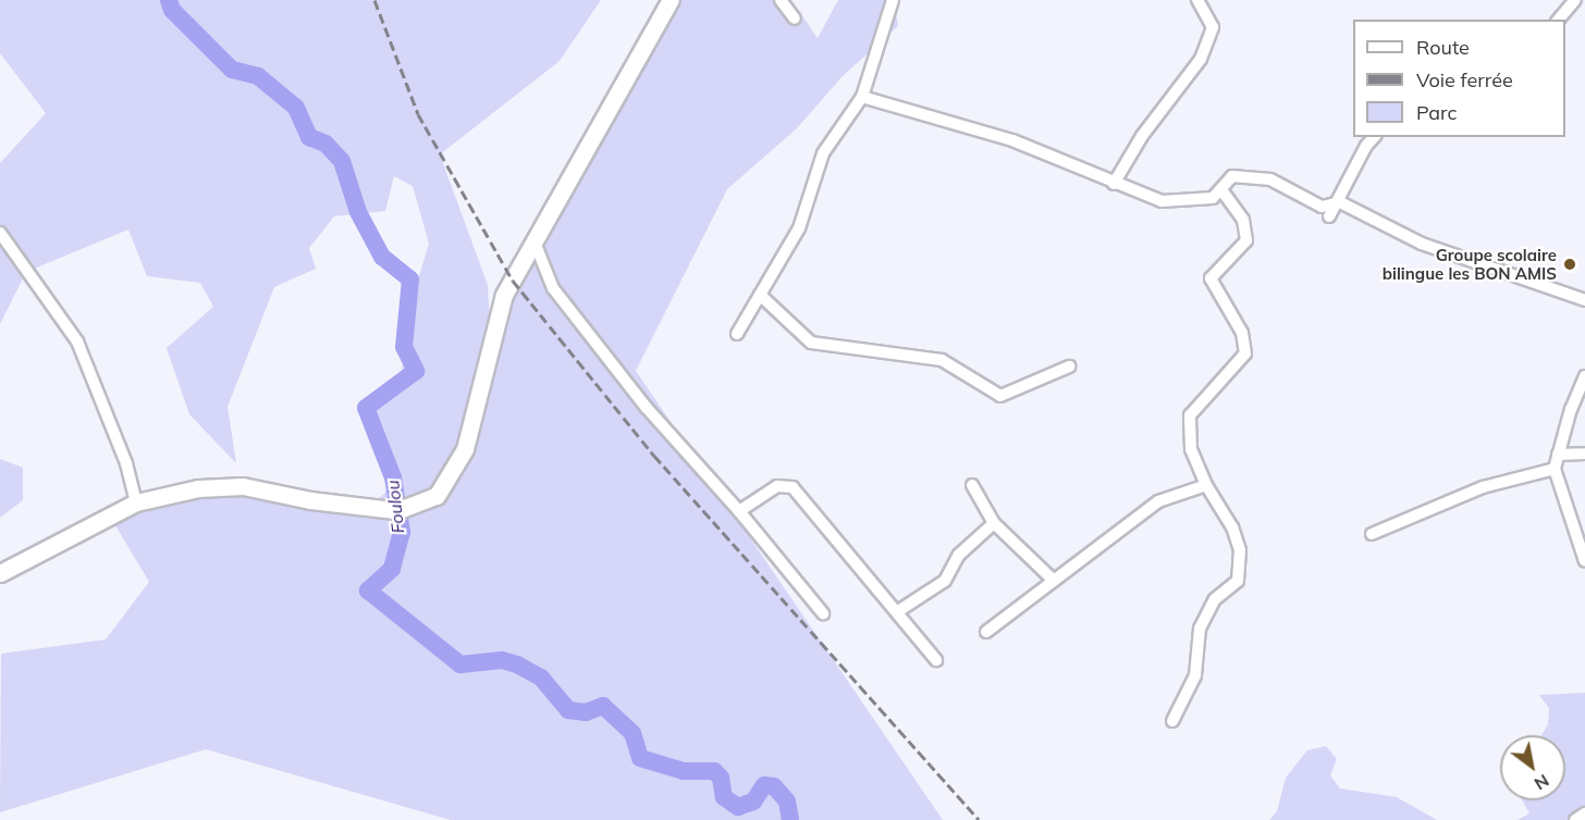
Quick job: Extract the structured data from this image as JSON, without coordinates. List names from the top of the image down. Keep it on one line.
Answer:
{"water":["Foulou"],"places":["Groupe scolaire bilingue les BON AMIS"],"legend":["Route","Voie ferrée","Parc"],"north":"bottom right"}
